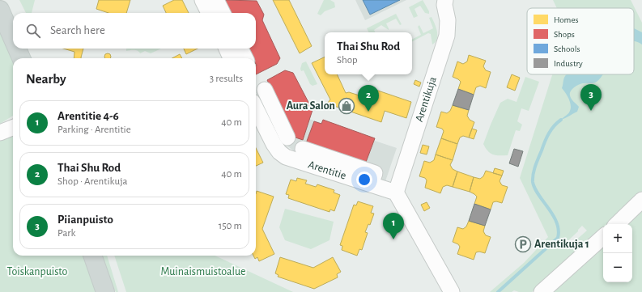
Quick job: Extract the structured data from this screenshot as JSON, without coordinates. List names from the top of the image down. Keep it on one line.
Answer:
{"streets":{"street":["Arentikuja","Arentitie"]},"crossings":[["Arentikuja","Arentitie"]],"parks":["Toiskanpuisto","Muinaismuistoalue"],"places":{"shop":["Aura Salon"],"parking":["Arentikuja 1"]},"legend":["Homes","Shops","Schools","Industry"],"page":{"search":"Search here","popup":["Thai Shu Rod","Shop"],"heading":["Nearby","3 results"],"pins":["3","2","1"],"list":[{"mark":"1","name":"Arentitie 4-6","note":"Parking · Arentitie","value":"40 m"},{"mark":"2","name":"Thai Shu Rod","note":"Shop · Arentikuja","value":"40 m"},{"mark":"3","name":"Piianpuisto","note":"Park","value":"150 m"}],"map_buttons":["+","−"]}}
